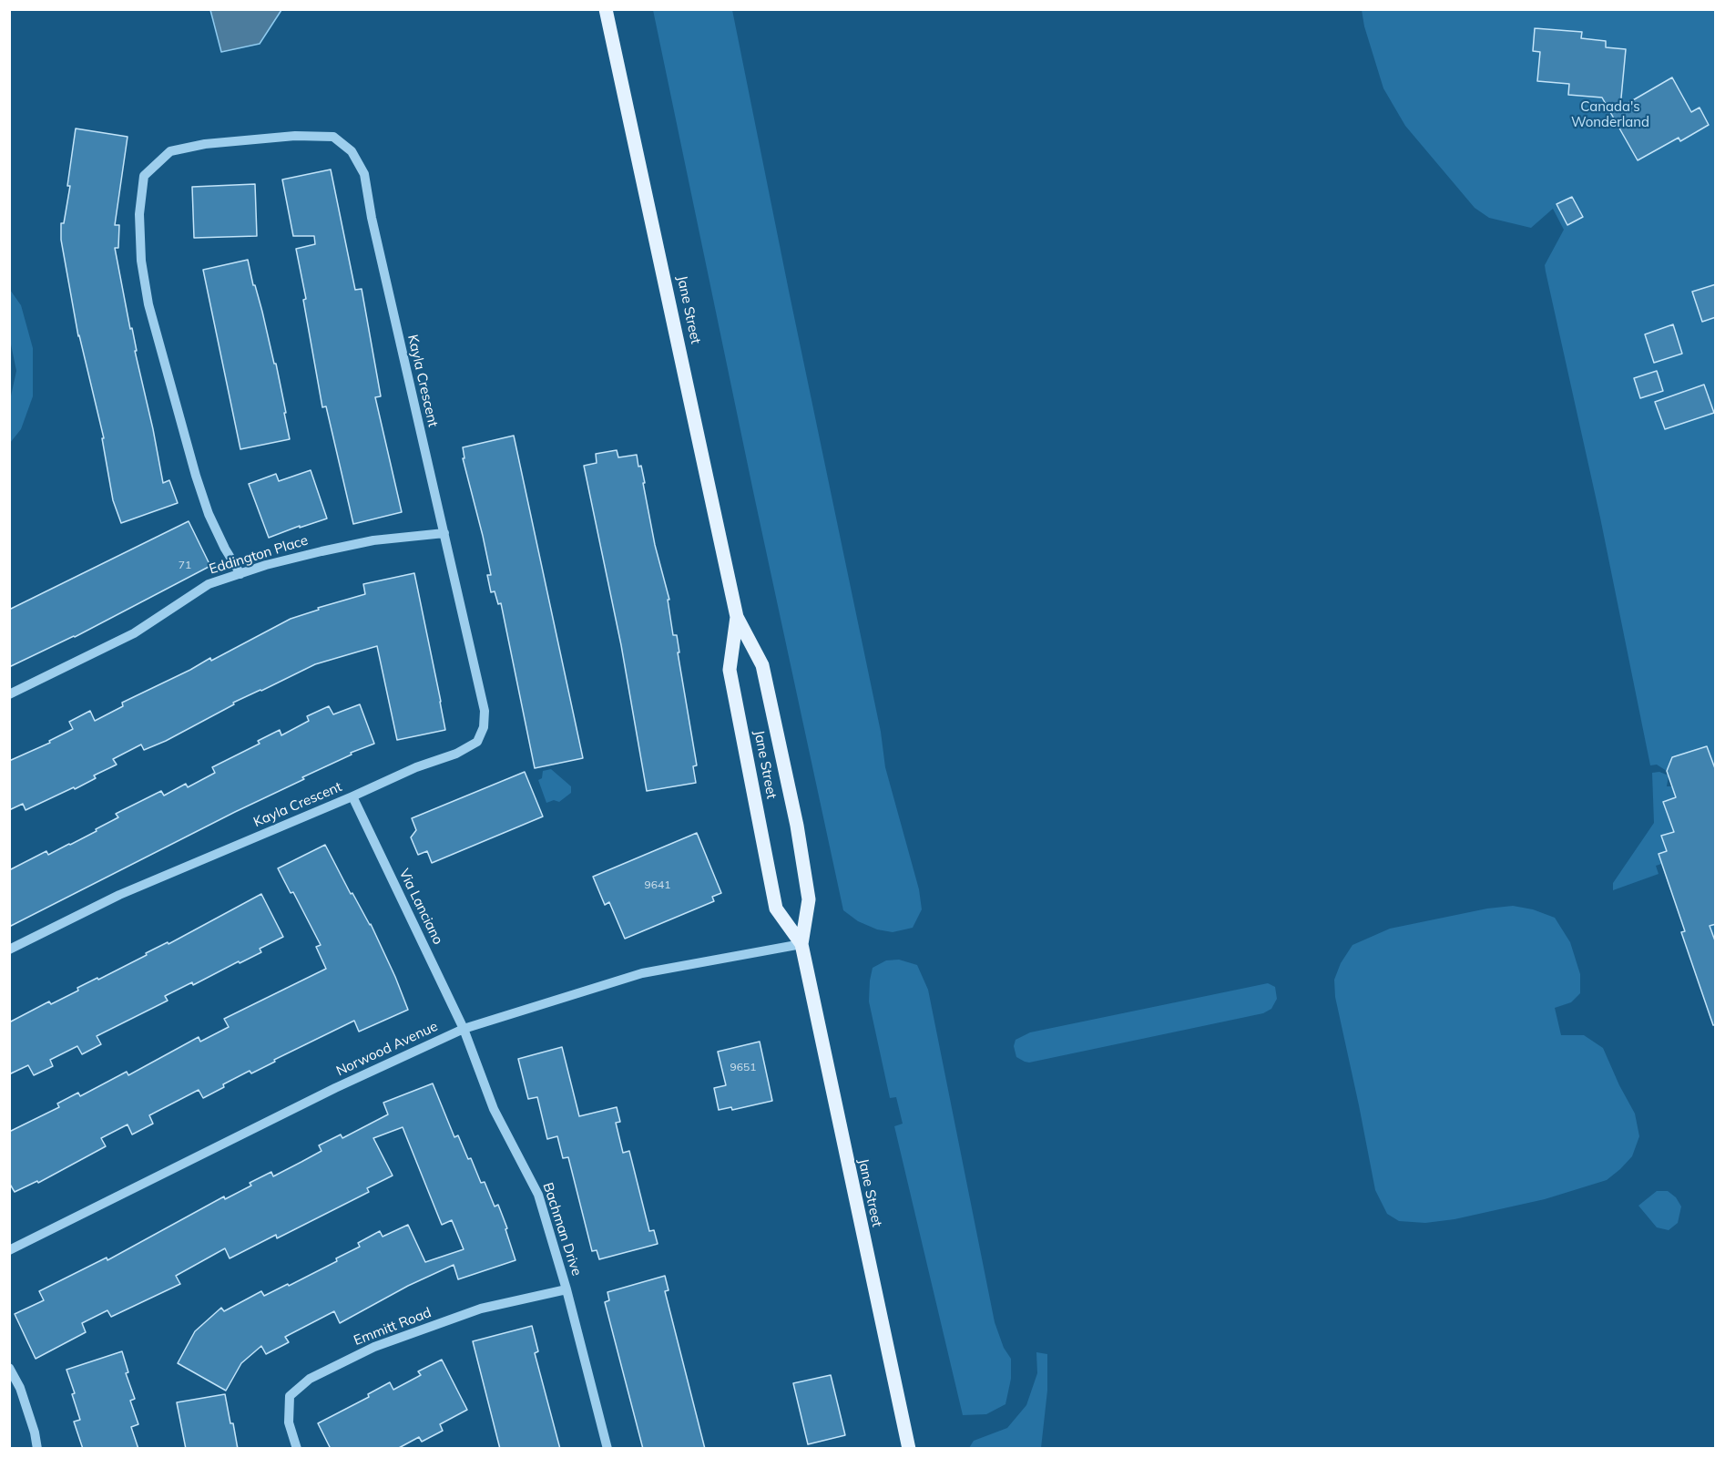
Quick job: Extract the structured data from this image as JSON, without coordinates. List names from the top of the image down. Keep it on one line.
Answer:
{"streets":{"main road":["Jane Street"],"street":["Kayla Crescent","Eddington Place","Via Lanciano","Norwood Avenue","Bachman Drive","Emmitt Road"]},"crossings":[["Jane Street","Norwood Avenue"],["Kayla Crescent","Eddington Place"],["Kayla Crescent","Via Lanciano"],["Via Lanciano","Norwood Avenue"],["Via Lanciano","Bachman Drive"],["Norwood Avenue","Bachman Drive"],["Bachman Drive","Emmitt Road"]],"parks":["Canada's Wonderland"],"house_numbers":["71","9641","9651"]}
